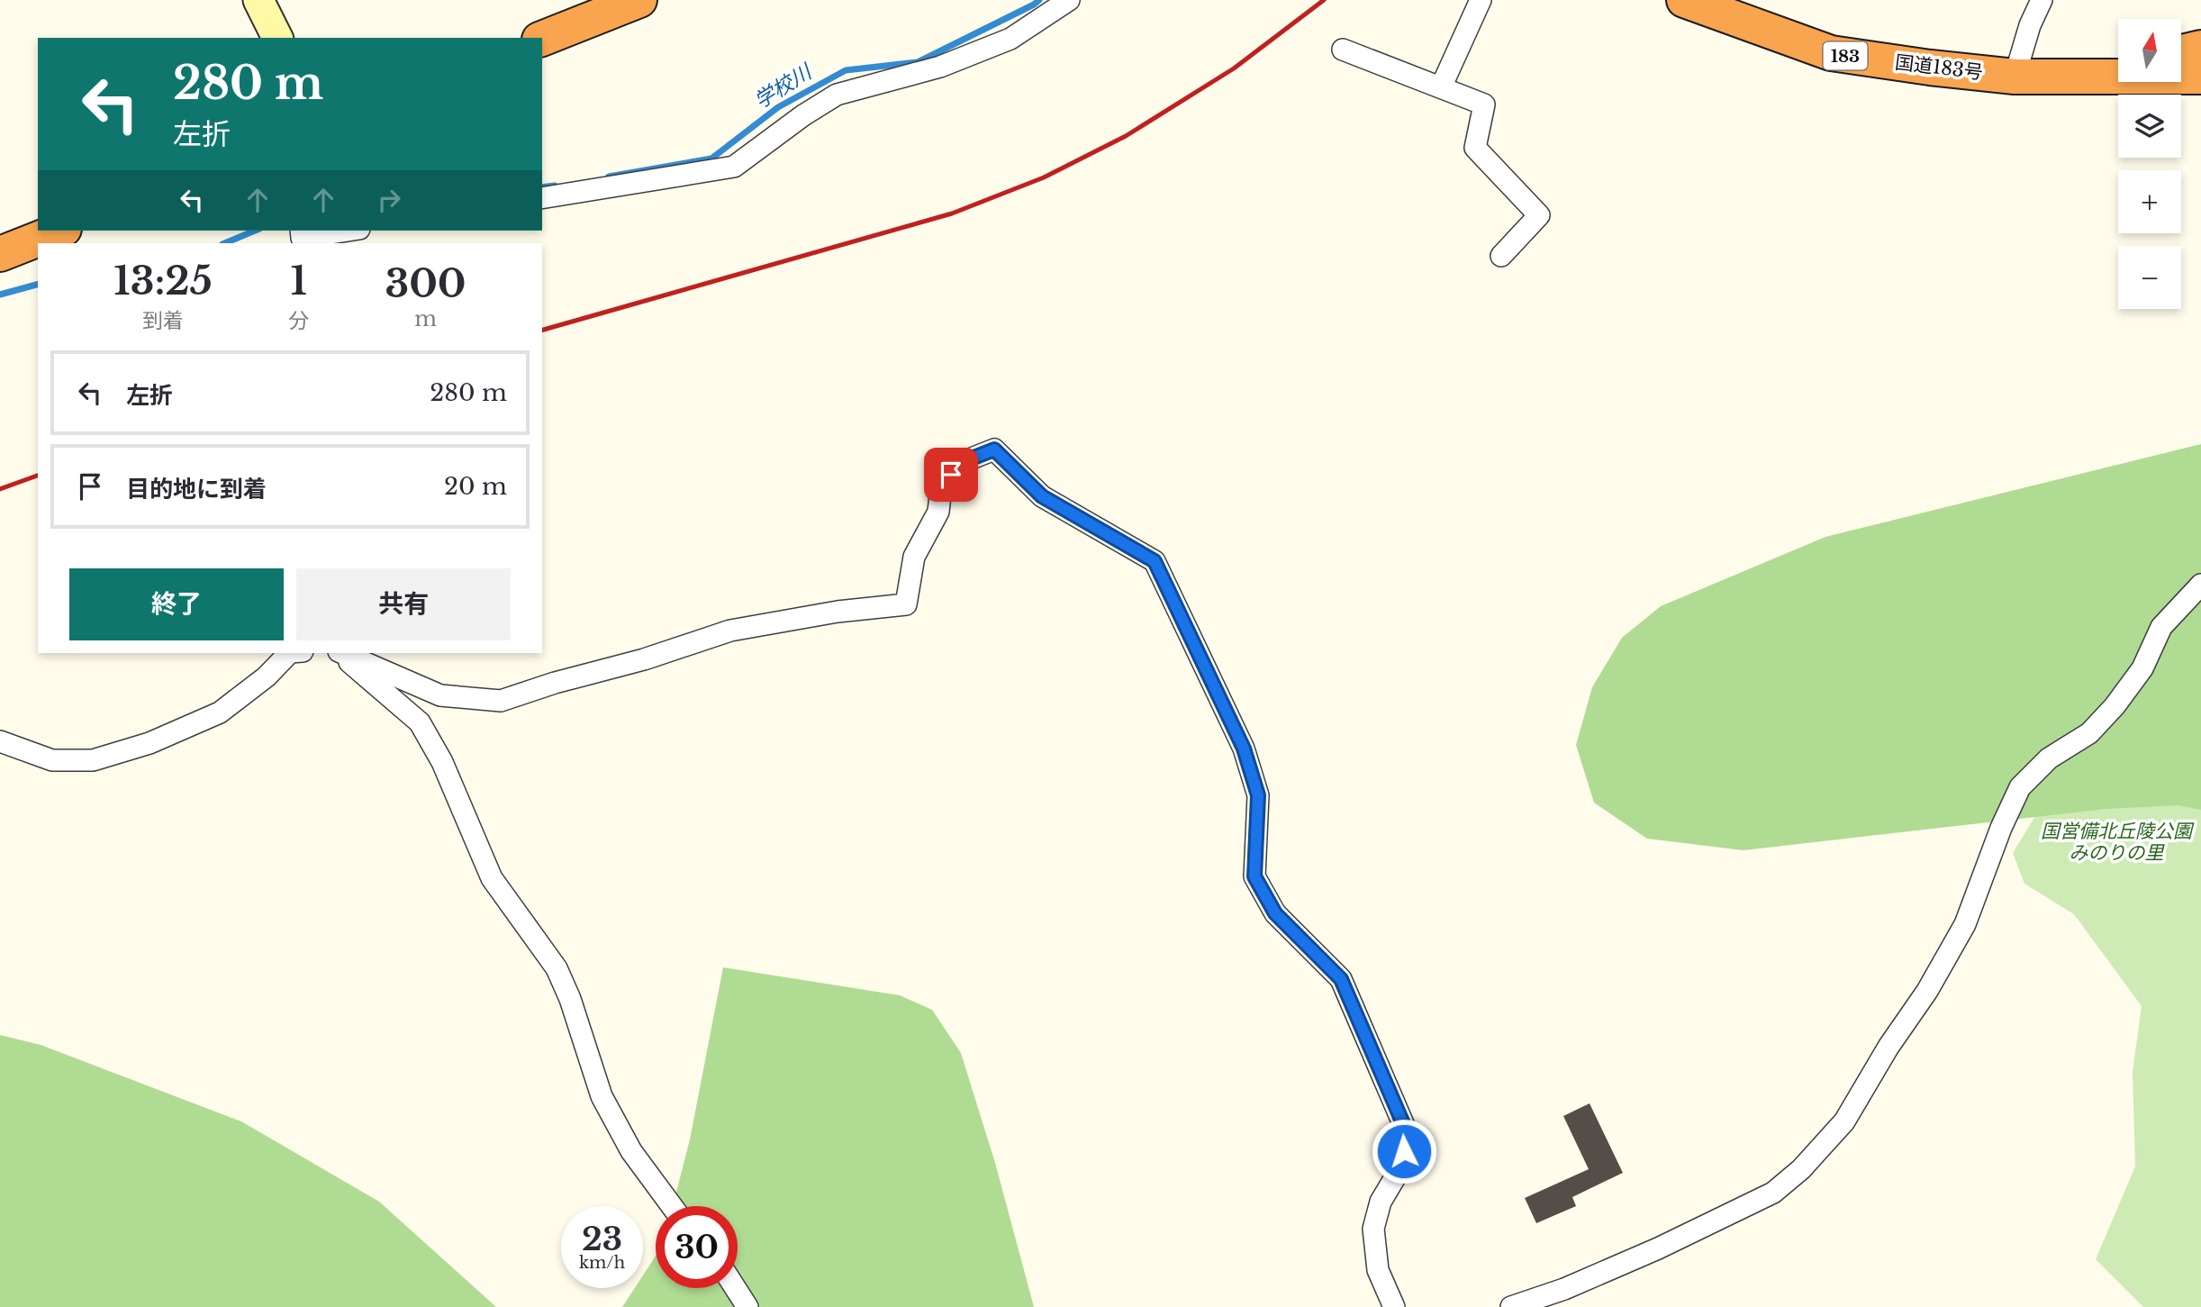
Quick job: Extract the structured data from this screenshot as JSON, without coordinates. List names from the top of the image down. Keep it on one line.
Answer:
{"streets":{"highway":["183","国道183号"]},"water":["学校川"],"parks":["国営備北丘陵公園 みのりの里"],"north":"top","page":{"map_buttons":["+","−"],"turn":["280 m","左折"],"eta":["13:25","到着","1","分","300","m"],"list":[{"name":"左折","value":"280 m"},{"name":"目的地に到着","value":"20 m"}],"buttons":["終了","共有"],"speed":"23 km/h","limit":"30"}}
